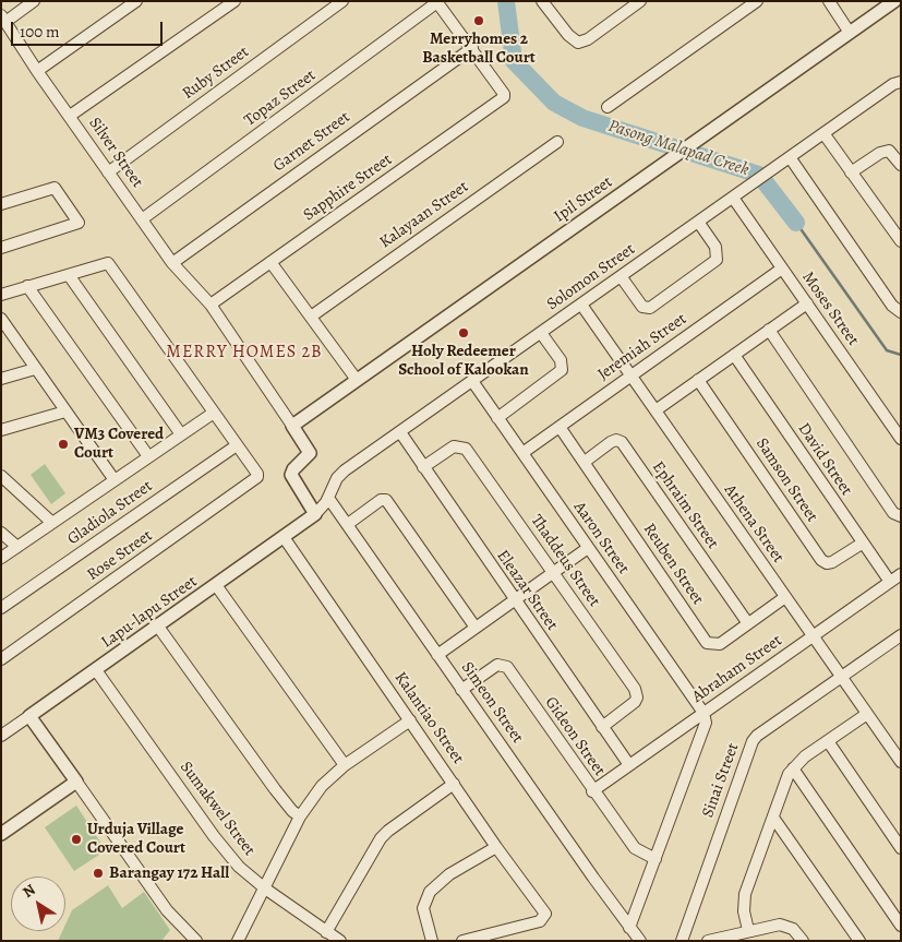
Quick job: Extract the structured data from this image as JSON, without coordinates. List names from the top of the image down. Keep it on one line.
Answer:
{"streets":{"street":["Ruby Street","Topaz Street","Garnet Street","Silver Street","Sapphire Street","Ipil Street","Kalayaan Street","Solomon Street","Moses Street","Jeremiah Street","David Street","Samson Street","Ephraim Street","Gladiola Street","Athena Street","Aaron Street","Rose Street","Thaddeus Street","Reuben Street","Eleazar Street","Lapu-lapu Street","Abraham Street","Simeon Street","Kalantiao Street","Gideon Street","Sinai Street","Sumakwel Street"]},"crossings":[["Ruby Street","Silver Street"],["Topaz Street","Silver Street"],["Garnet Street","Silver Street"],["Garnet Street","Sapphire Street"],["Silver Street","Sapphire Street"],["Silver Street","Ipil Street"],["Solomon Street","Moses Street"],["Solomon Street","Athena Street"],["Solomon Street","Aaron Street"],["Solomon Street","Eleazar Street"],["Solomon Street","Lapu-lapu Street"],["Solomon Street","Simeon Street"],["Moses Street","Jeremiah Street"],["Jeremiah Street","Athena Street"],["Jeremiah Street","Aaron Street"],["Jeremiah Street","Reuben Street"],["David Street","Samson Street"],["David Street","Abraham Street"],["Ephraim Street","Reuben Street"],["Gladiola Street","Rose Street"],["Athena Street","Reuben Street"],["Athena Street","Abraham Street"],["Athena Street","Sinai Street"],["Aaron Street","Abraham Street"],["Thaddeus Street","Eleazar Street"],["Eleazar Street","Abraham Street"],["Lapu-lapu Street","Kalantiao Street"],["Lapu-lapu Street","Sumakwel Street"],["Abraham Street","Gideon Street"],["Simeon Street","Gideon Street"]],"districts":["MERRY HOMES 2B"],"water":["Pasong Malapad Creek"],"places":["Merryhomes 2 Basketball Court","Holy Redeemer School of Kalookan","VM3 Covered Court","Urduja Village Covered Court","Barangay 172 Hall"],"scale_bar":"100 m","north":"top left"}
